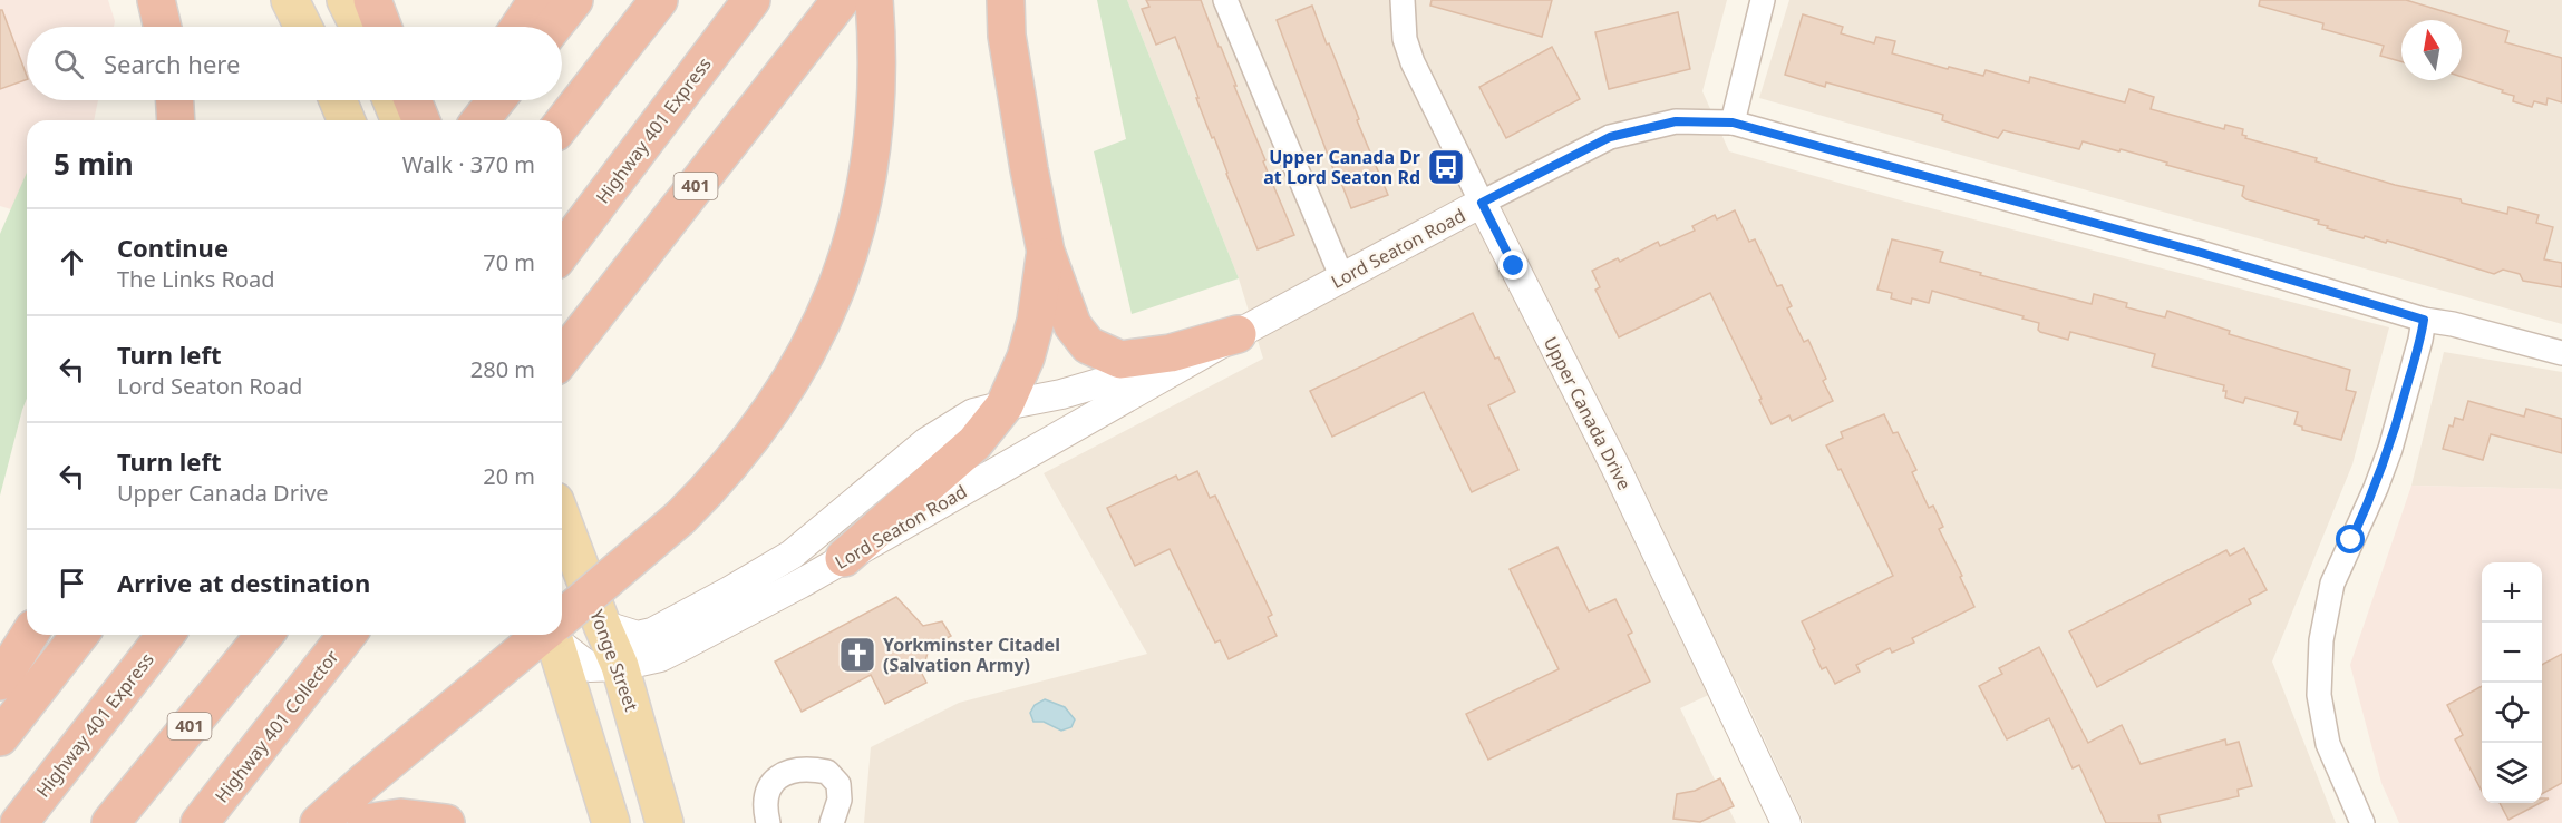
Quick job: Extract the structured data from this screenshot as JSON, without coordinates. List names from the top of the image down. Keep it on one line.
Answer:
{"streets":{"highway":["Highway 401 Express","401","Highway 401 Collector"],"main road":["Yonge Street"],"street":["Lord Seaton Road","Upper Canada Drive"]},"crossings":[["Lord Seaton Road","Upper Canada Drive"],["Lord Seaton Road","Yonge Street"]],"places":{"bus stop":["Upper Canada Dr at Lord Seaton Rd"],"church":["Yorkminster Citadel (Salvation Army)"]},"north":"top","page":{"search":"Search here","heading":["5 min","Walk · 370 m"],"list":[["Continue","The Links Road","70 m"],["Turn left","Lord Seaton Road","280 m"],["Turn left","Upper Canada Drive","20 m"],"Arrive at destination"],"map_buttons":["+","−"]}}
